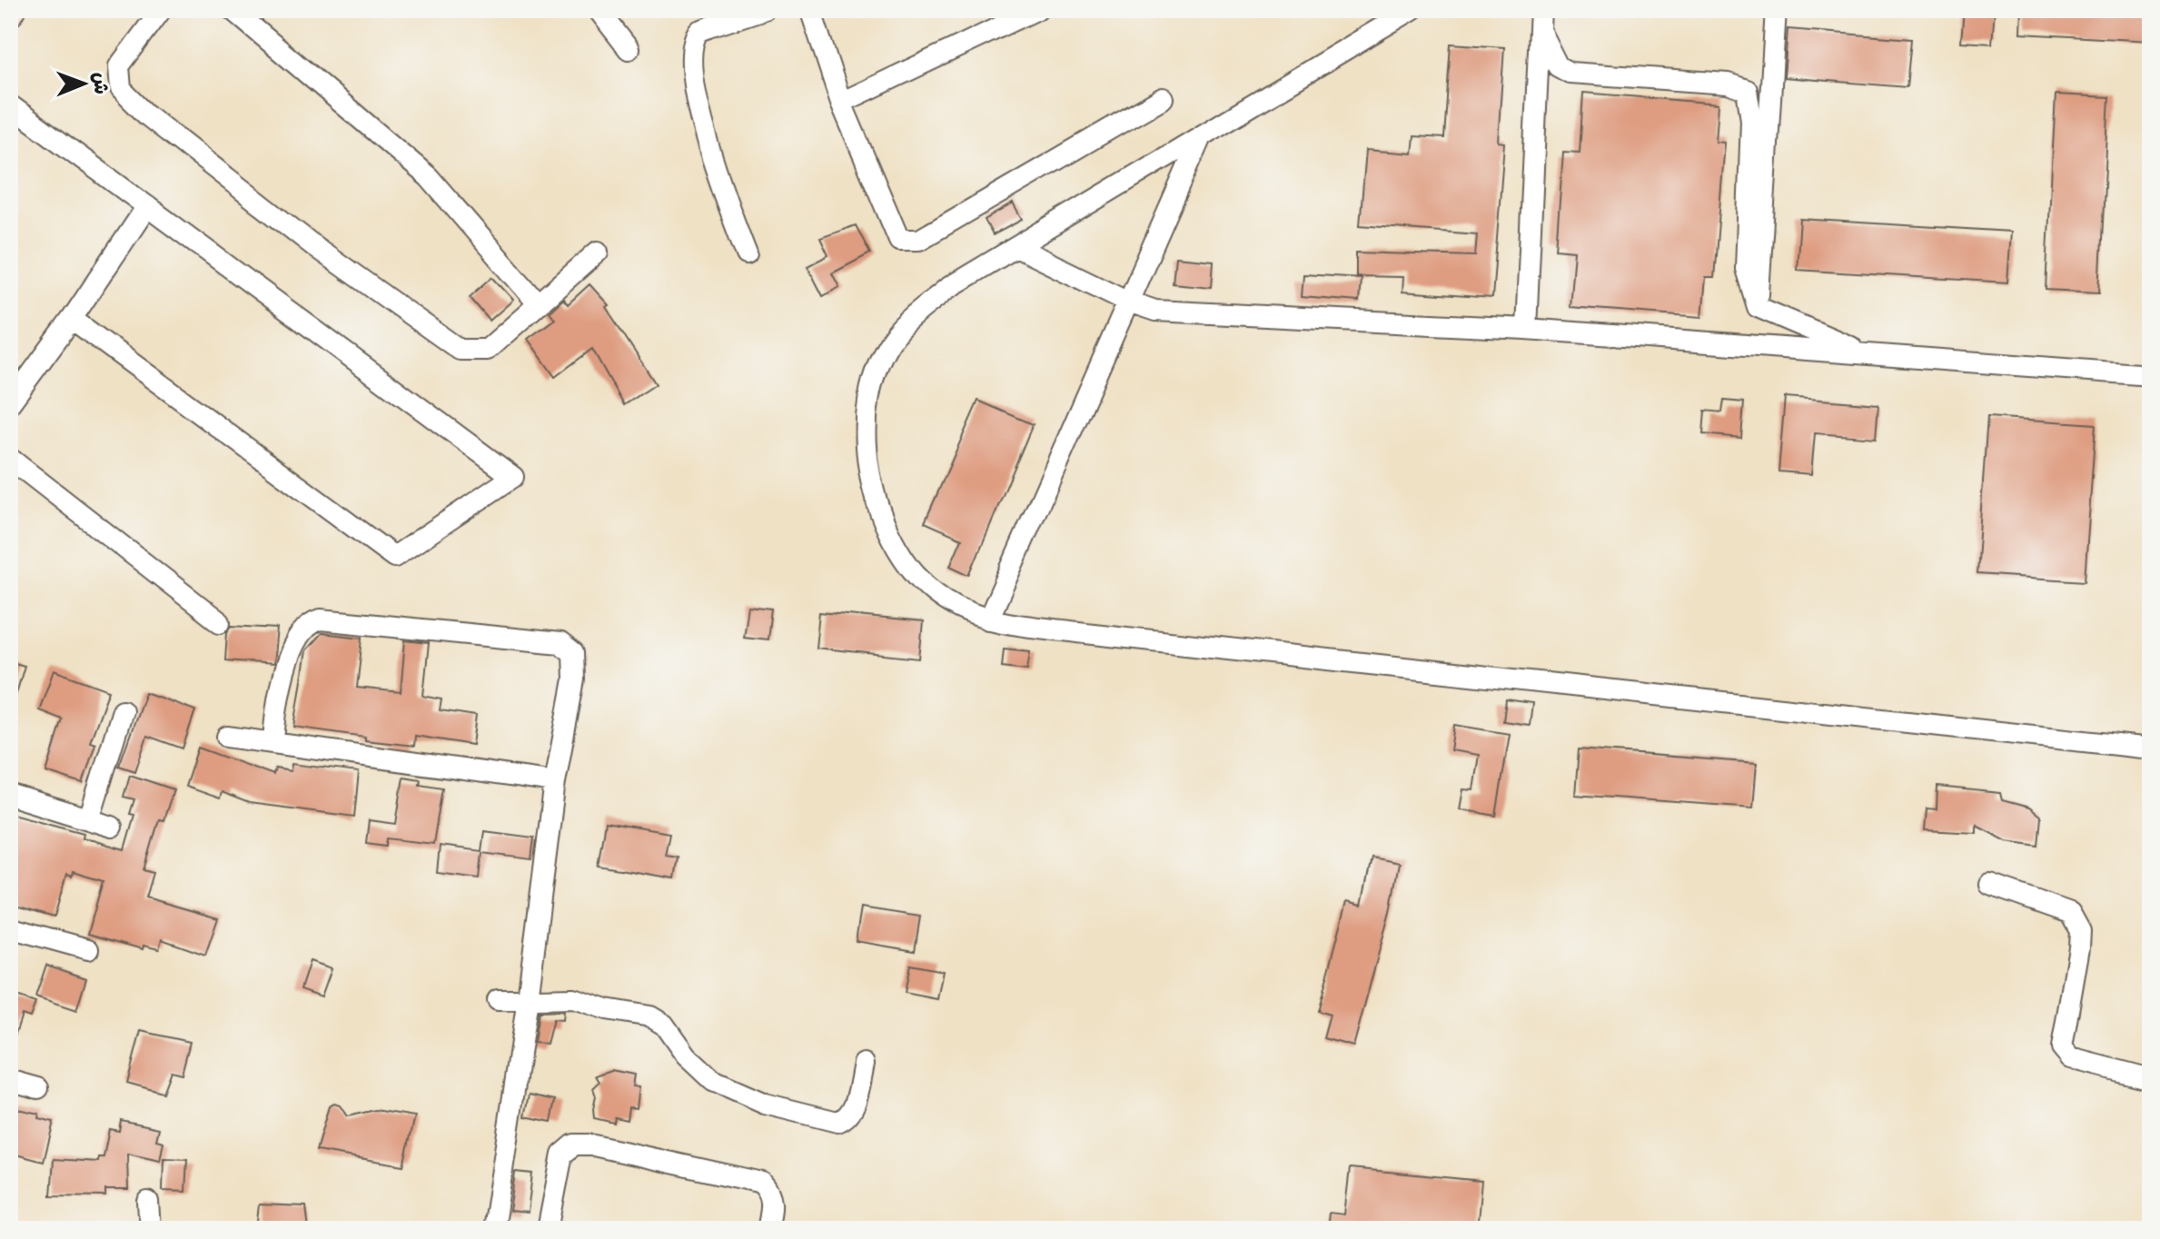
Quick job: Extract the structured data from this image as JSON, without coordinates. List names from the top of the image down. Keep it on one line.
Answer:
{"north":"right"}
